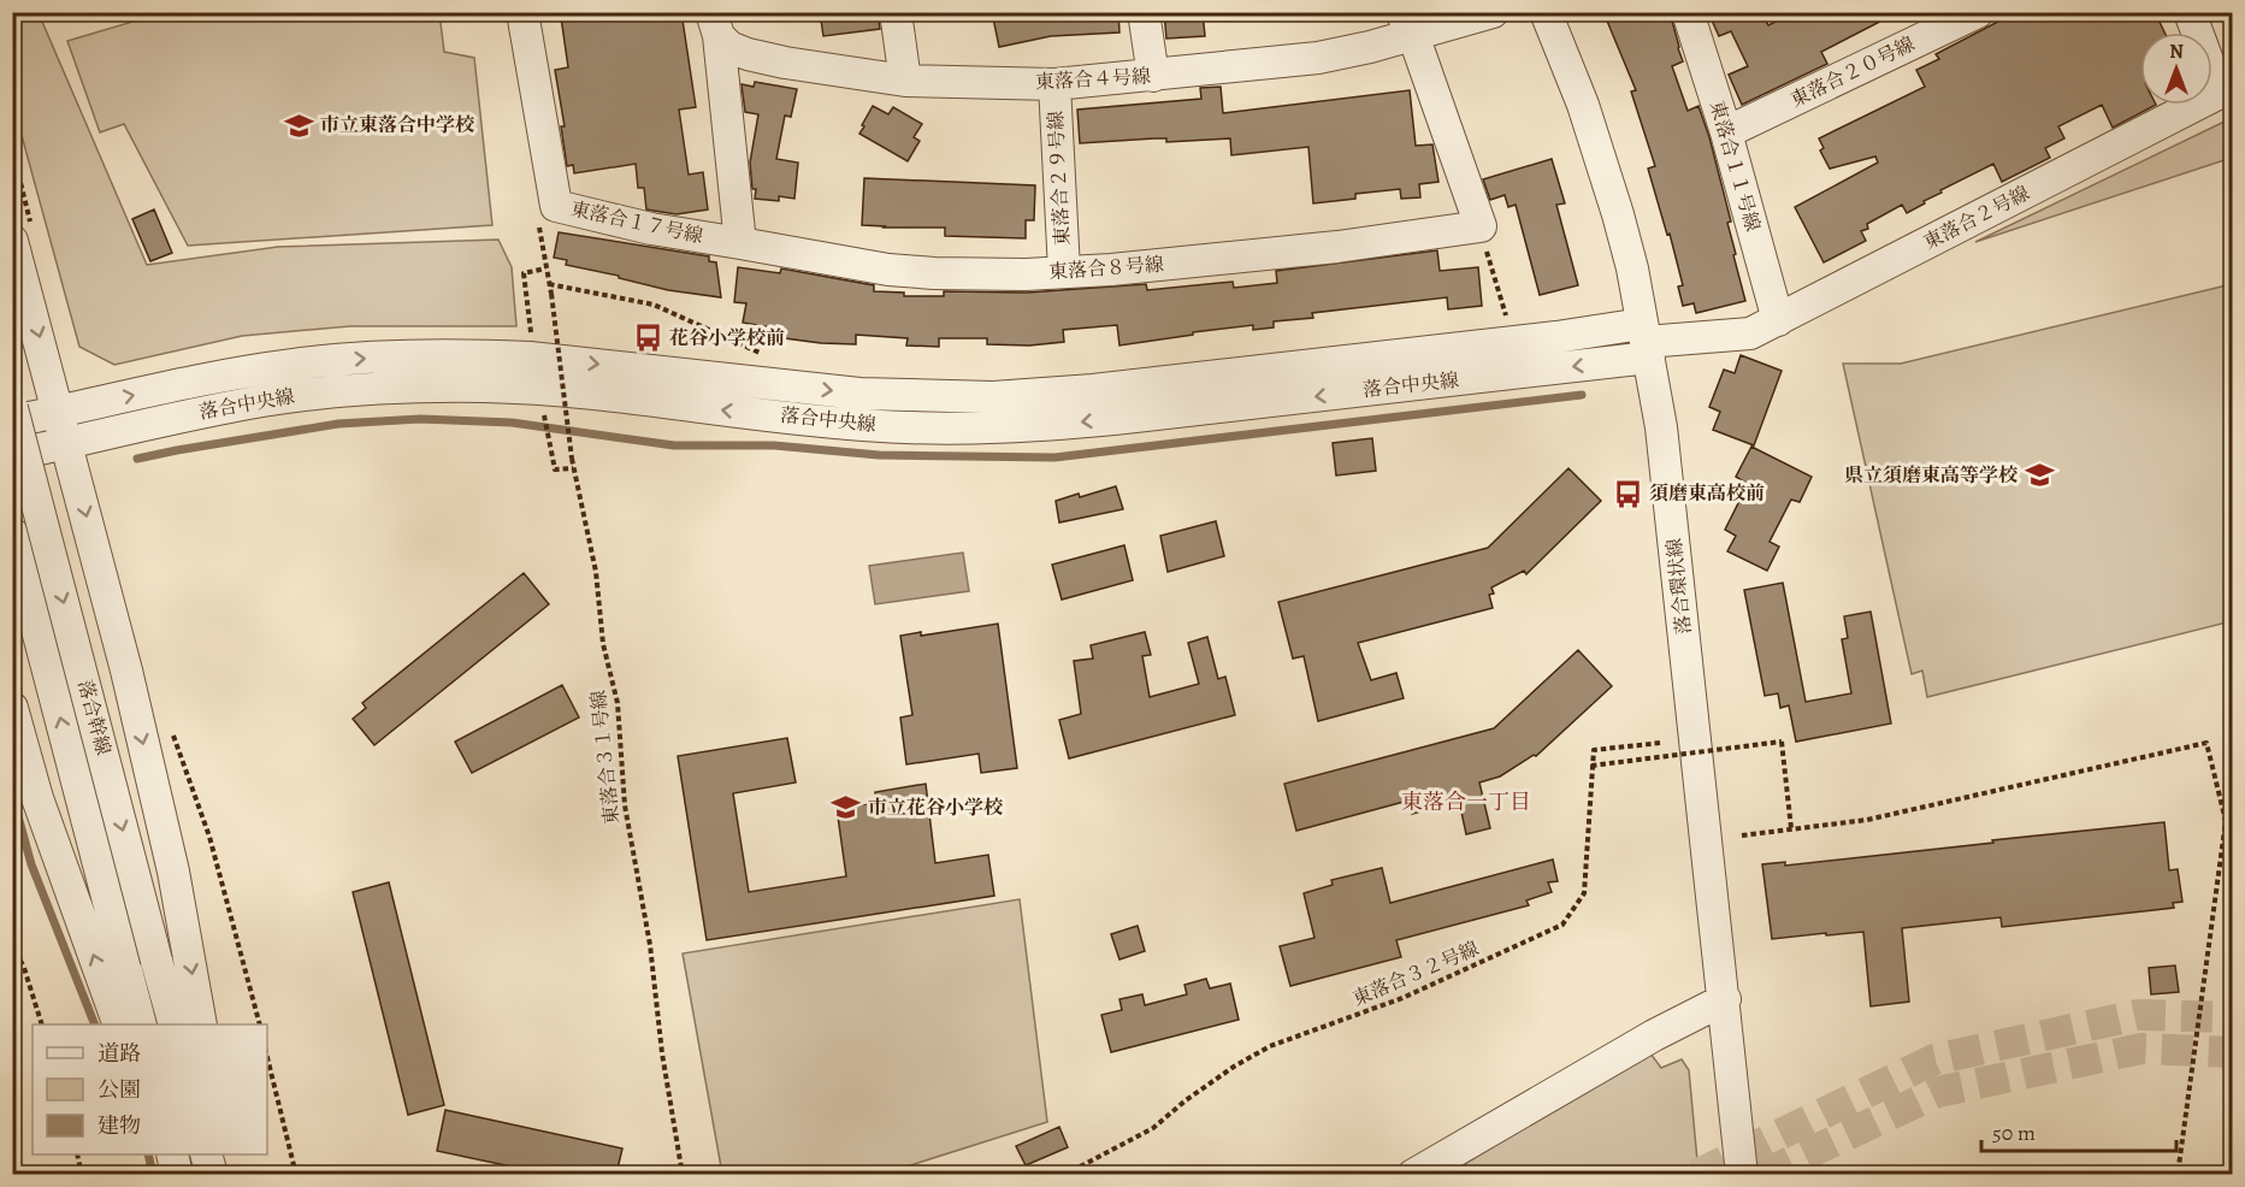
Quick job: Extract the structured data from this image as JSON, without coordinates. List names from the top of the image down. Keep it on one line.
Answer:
{"streets":{"street":["東落合２０号線","東落合４号線","東落合１１号線","東落合２９号線","東落合２号線","東落合１７号線","東落合８号線","落合中央線","落合環状線","落合幹線"],"path":["東落合３１号線","東落合３２号線"]},"crossings":[["東落合２０号線","東落合１１号線"],["東落合４号線","東落合２９号線"],["東落合１１号線","東落合２号線"],["東落合２９号線","東落合８号線"],["東落合２号線","落合中央線"],["東落合２号線","落合環状線"],["東落合１７号線","東落合８号線"],["落合中央線","落合環状線"]],"districts":["東落合一丁目"],"places":{"school or university":["市立東落合中学校","県立須磨東高等学校","市立花谷小学校"],"bus stop":["花谷小学校前","須磨東高校前"]},"legend":["道路","公園","建物"],"scale_bar":"50 m","north":"top"}
